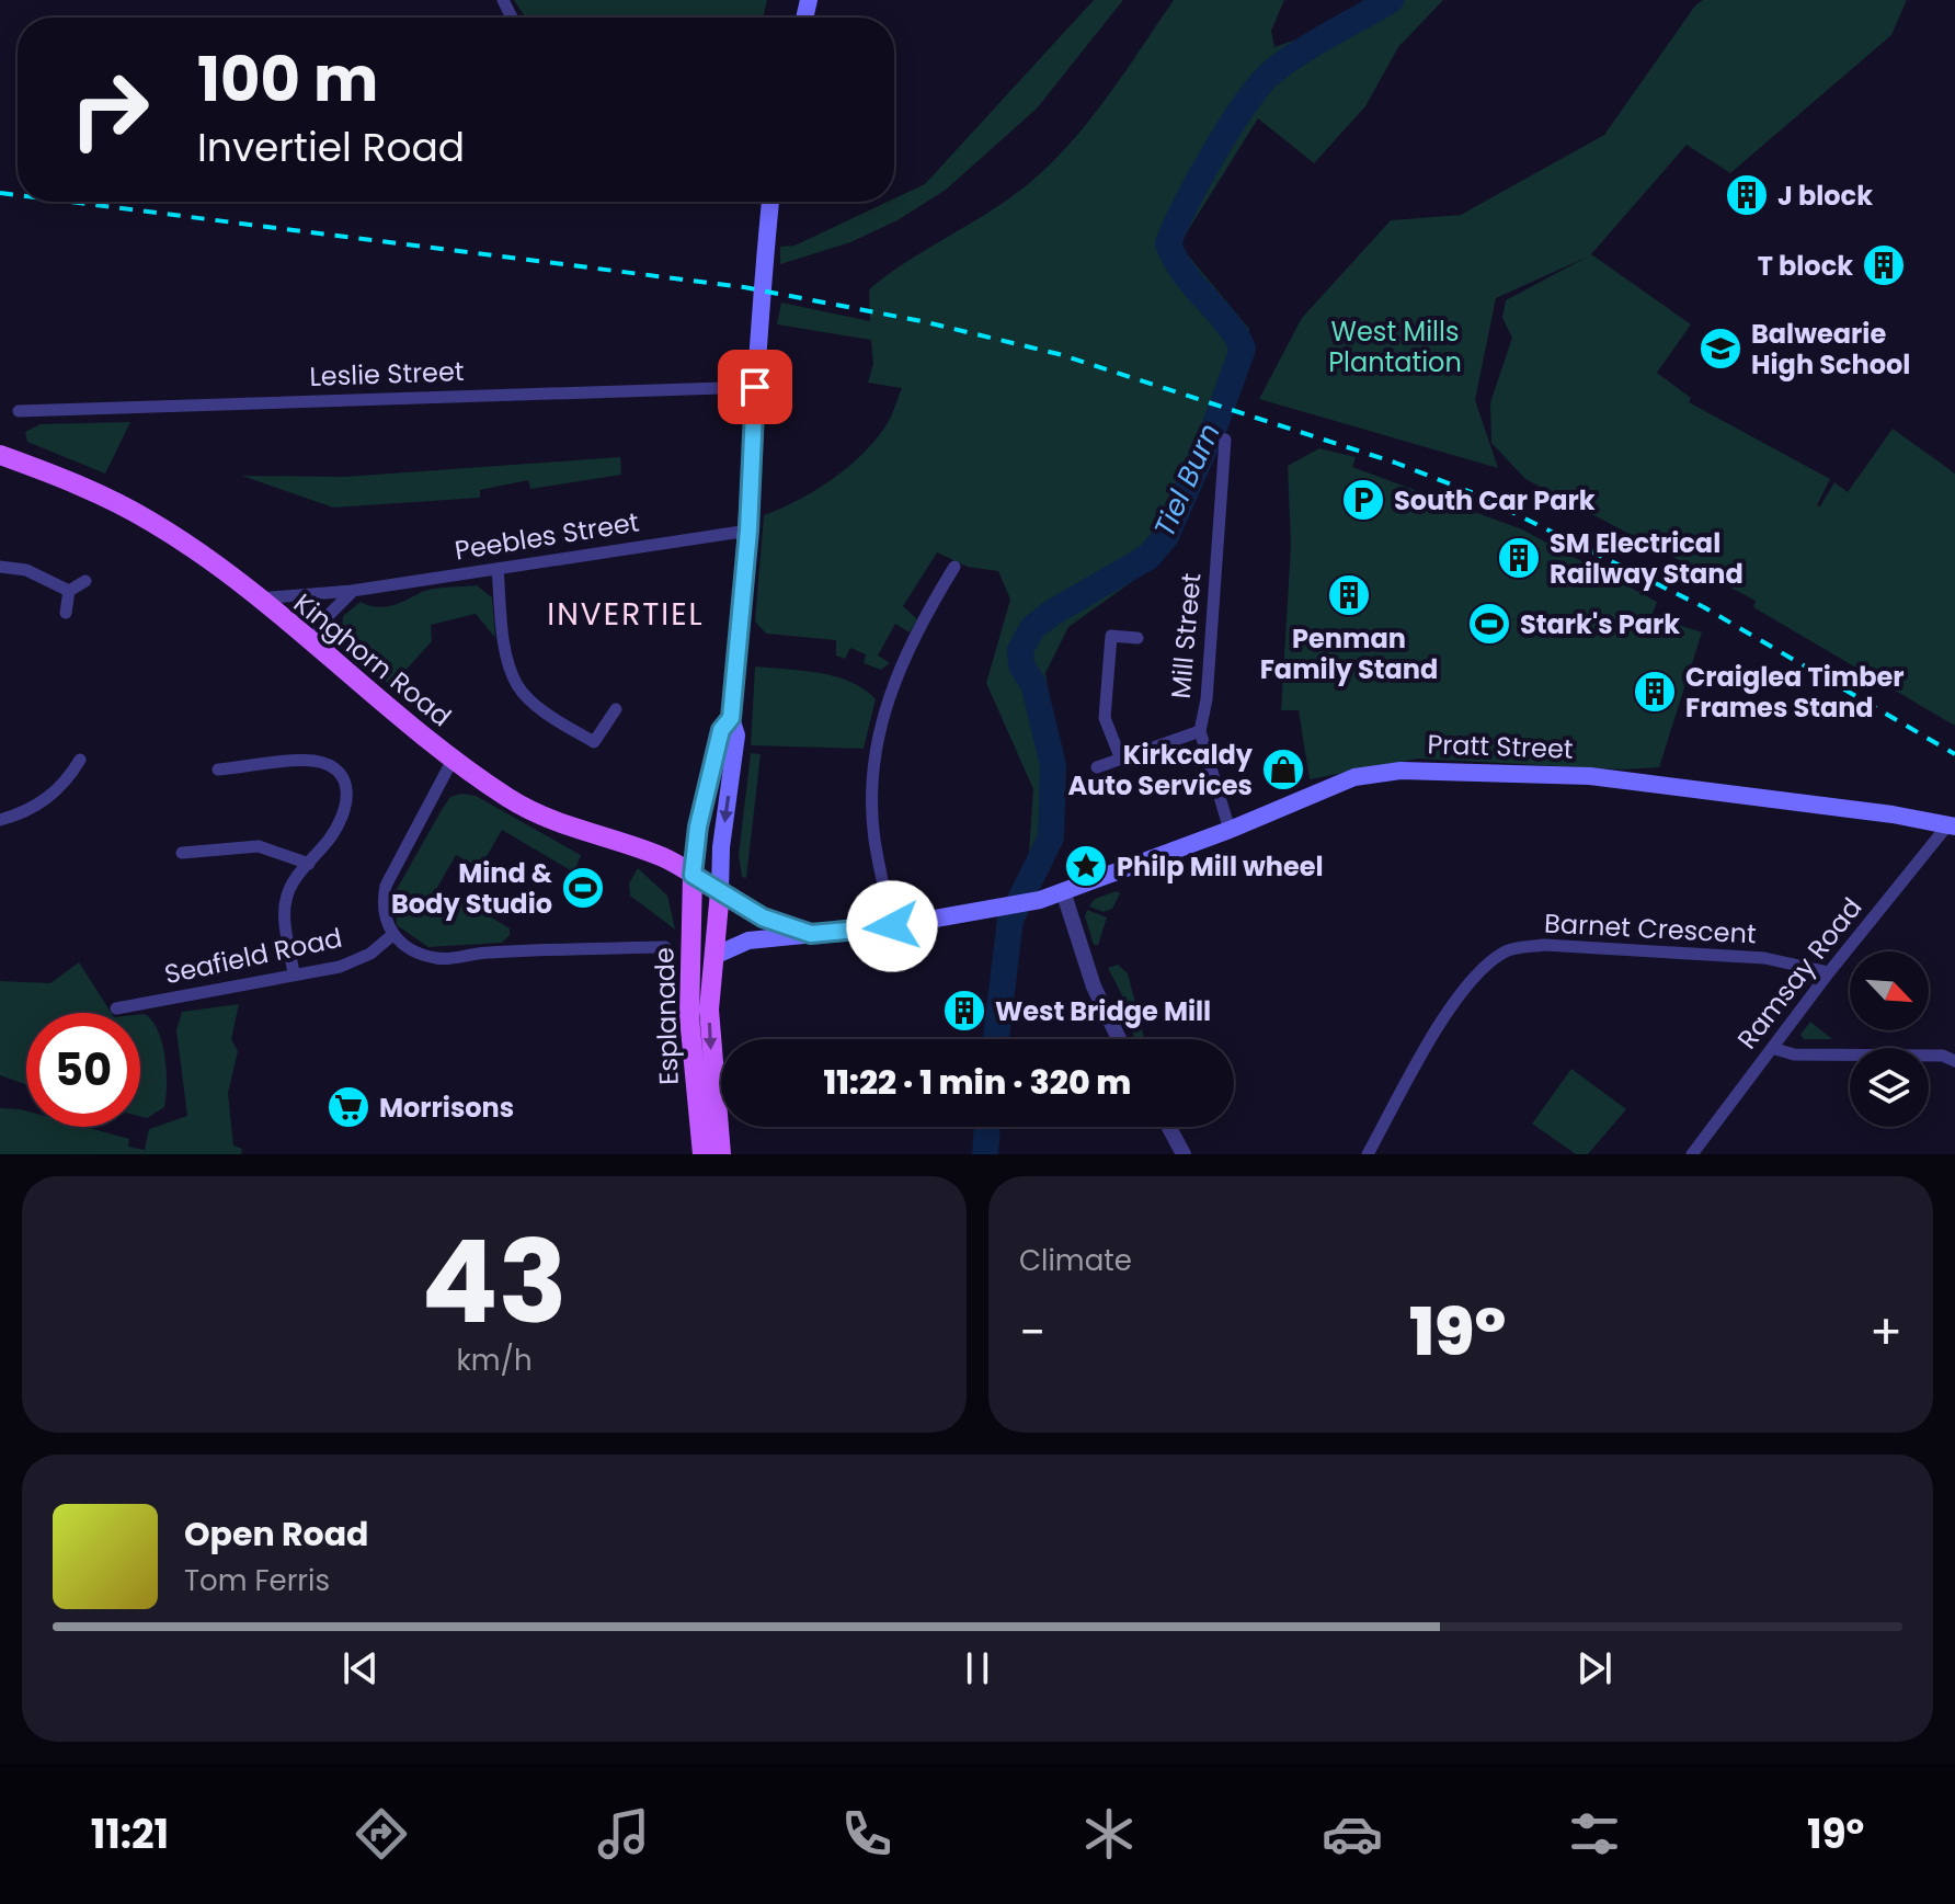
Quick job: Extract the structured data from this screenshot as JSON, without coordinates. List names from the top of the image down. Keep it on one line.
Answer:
{"streets":{"main road":["Kinghorn Road","Pratt Street","Esplanade"],"street":["Leslie Street","Peebles Street","Mill Street","Barnet Crescent","Seafield Road","Ramsay Road"]},"crossings":[["Peebles Street","Kinghorn Road"],["Mill Street","Pratt Street"],["Kinghorn Road","Esplanade"],["Pratt Street","Ramsay Road"],["Pratt Street","Esplanade"],["Barnet Crescent","Ramsay Road"]],"districts":["INVERTIEL"],"water":["Tiel Burn"],"parks":["West Mills Plantation"],"places":{"building":["J block","T block","SM Electrical Railway Stand","Penman Family Stand","Craiglea Timber Frames Stand","West Bridge Mill"],"school or university":["Balwearie High School"],"parking":["South Car Park"],"sports":["Stark's Park","Mind & Body Studio"],"shop":["Kirkcaldy Auto Services"],"place":["Philp Mill wheel"],"supermarket":["Morrisons"]},"north":"bottom right","page":{"turn":["100 m","Invertiel Road"],"limit":"50","trip":"11:22 · 1 min · 320 m","tile":[["43","km/h"],"Climate"],"heat":["−","19°","+"],"song":["Open Road","Tom Ferris"],"tabs":["11:21","19°"]}}
